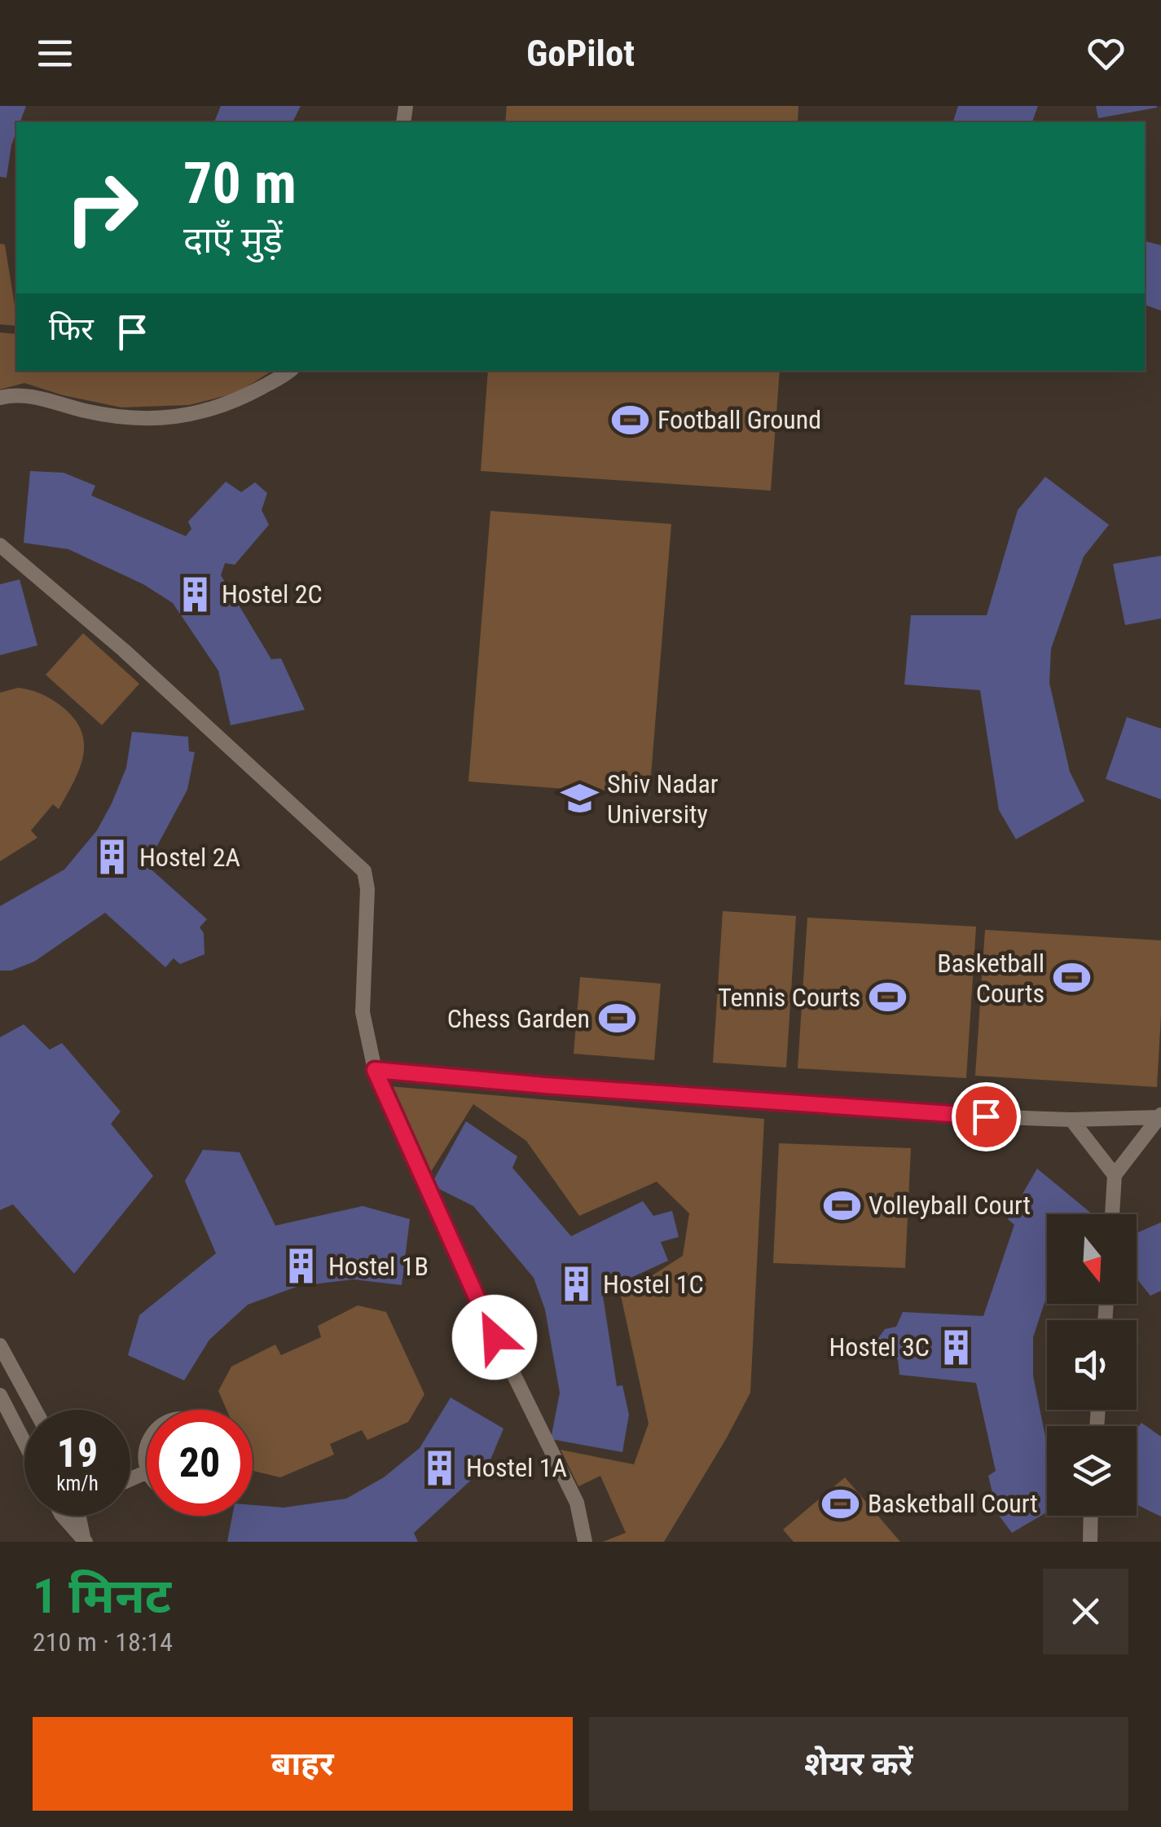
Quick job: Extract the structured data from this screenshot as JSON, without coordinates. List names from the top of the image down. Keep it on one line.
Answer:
{"places":{"sports":["Football Ground","Basketball Courts","Tennis Courts","Chess Garden","Volleyball Court","Basketball Court"],"building":["Hostel 2C","Hostel 2A","Hostel 1B","Hostel 1C","Hostel 3C","Hostel 1A"],"school or university":["Shiv Nadar University"]},"north":"bottom","page":{"header":"GoPilot","turn":["70 m","दाएँ मुड़ें"],"then":"फिर","speed":"19 km/h","limit":"20","heading":["1 मिनट","210 m · 18:14"],"buttons":["बाहर","शेयर करें"]}}
